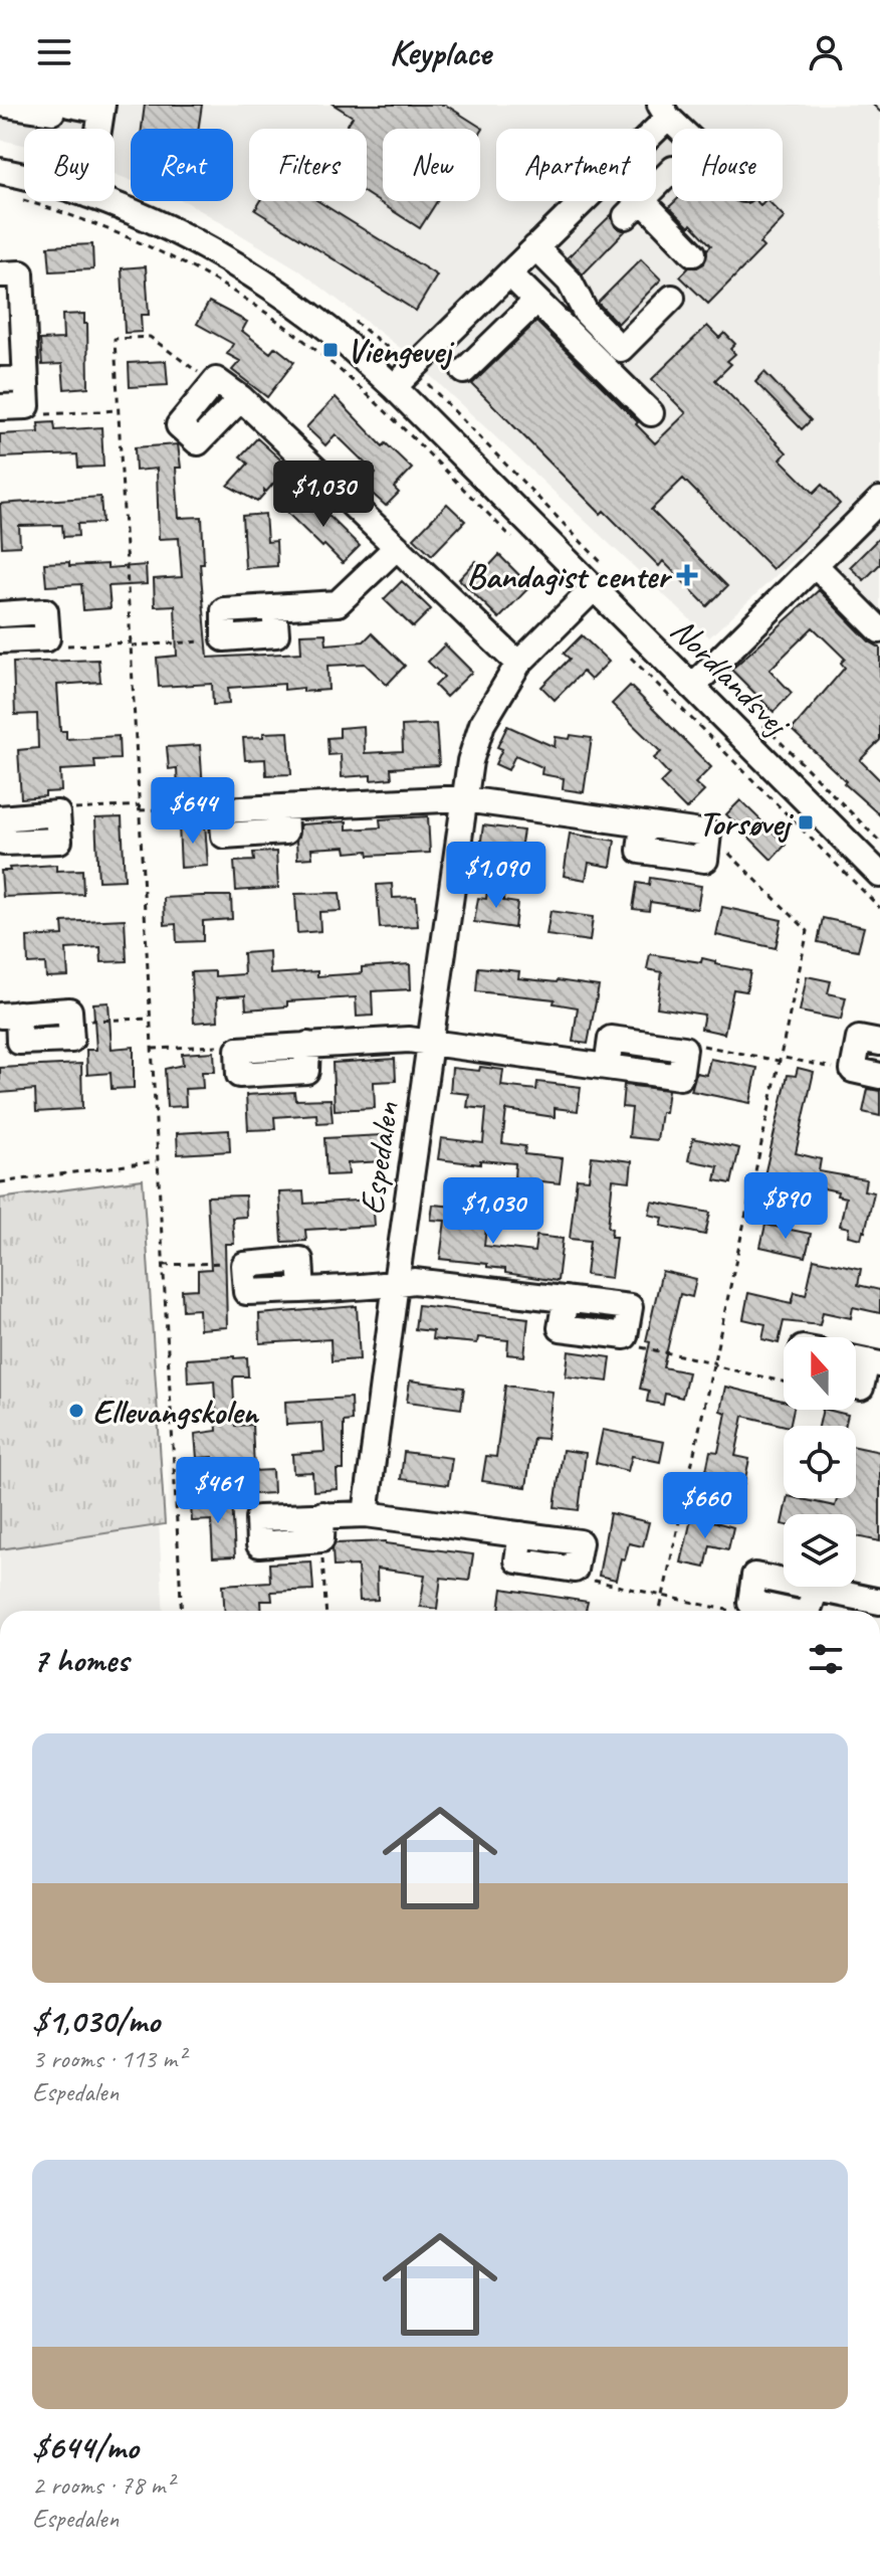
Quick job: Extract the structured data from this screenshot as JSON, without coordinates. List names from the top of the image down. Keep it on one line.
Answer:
{"streets":{"street":["Nordlandsvej","Espedalen"]},"crossings":[["Nordlandsvej","Espedalen"]],"places":{"transit":["Viengevej","Torsøvej"],"health":["Bandagist center"],"other":["Ellevangskolen"]},"north":"top","page":{"header":"Keyplace","chip":["Buy","Rent","Filters","New","Apartment","House"],"price":["$1,030","$644","$1,090","$890","$1,030","$461","$660"],"heading":"7 homes","list":[{"name":"$1,030/mo","note":"3 rooms · 113 m² · Espedalen"},{"name":"$644/mo","note":"2 rooms · 78 m² · Espedalen"}]}}
